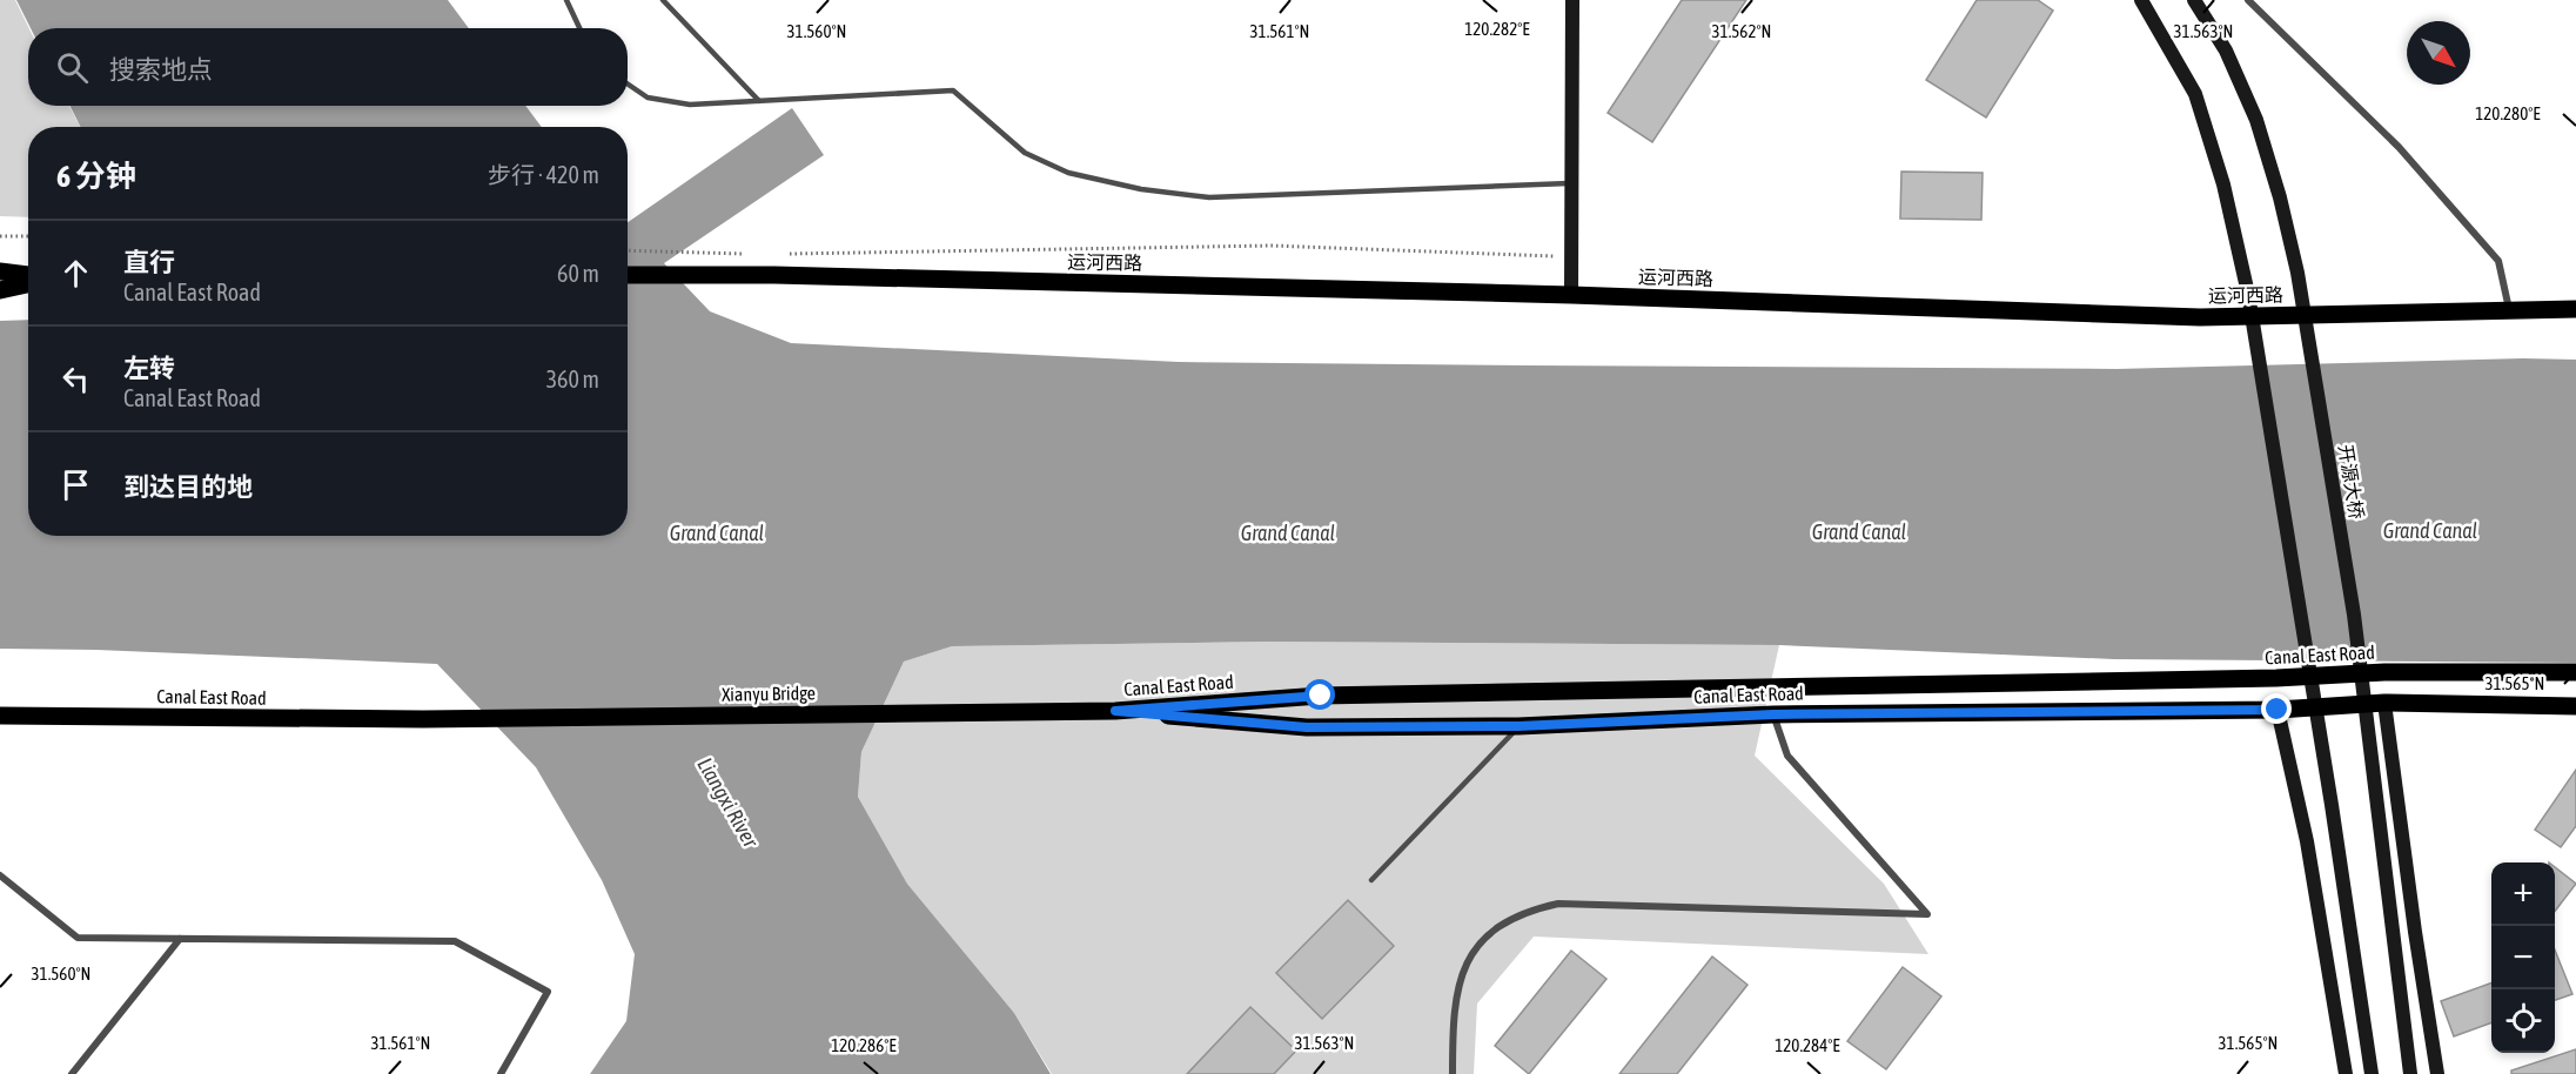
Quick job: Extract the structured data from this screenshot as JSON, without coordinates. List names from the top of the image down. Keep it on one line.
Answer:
{"streets":{"main road":["运河西路","开源大桥","Canal East Road","Xianyu Bridge"]},"crossings":[["Canal East Road","Xianyu Bridge"]],"water":["Grand Canal","Liangxi River"],"north":"bottom right","page":{"search":"搜索地点","heading":["6 分钟","步行 · 420 m"],"list":[["直行","Canal East Road","60 m"],["左转","Canal East Road","360 m"],"到达目的地"],"map_buttons":["+","−"]},"coordinates":["120.282°E","31.560°N","31.561°N","31.562°N","31.563°N","120.280°E","31.565°N","120.286°E","120.284°E"]}
